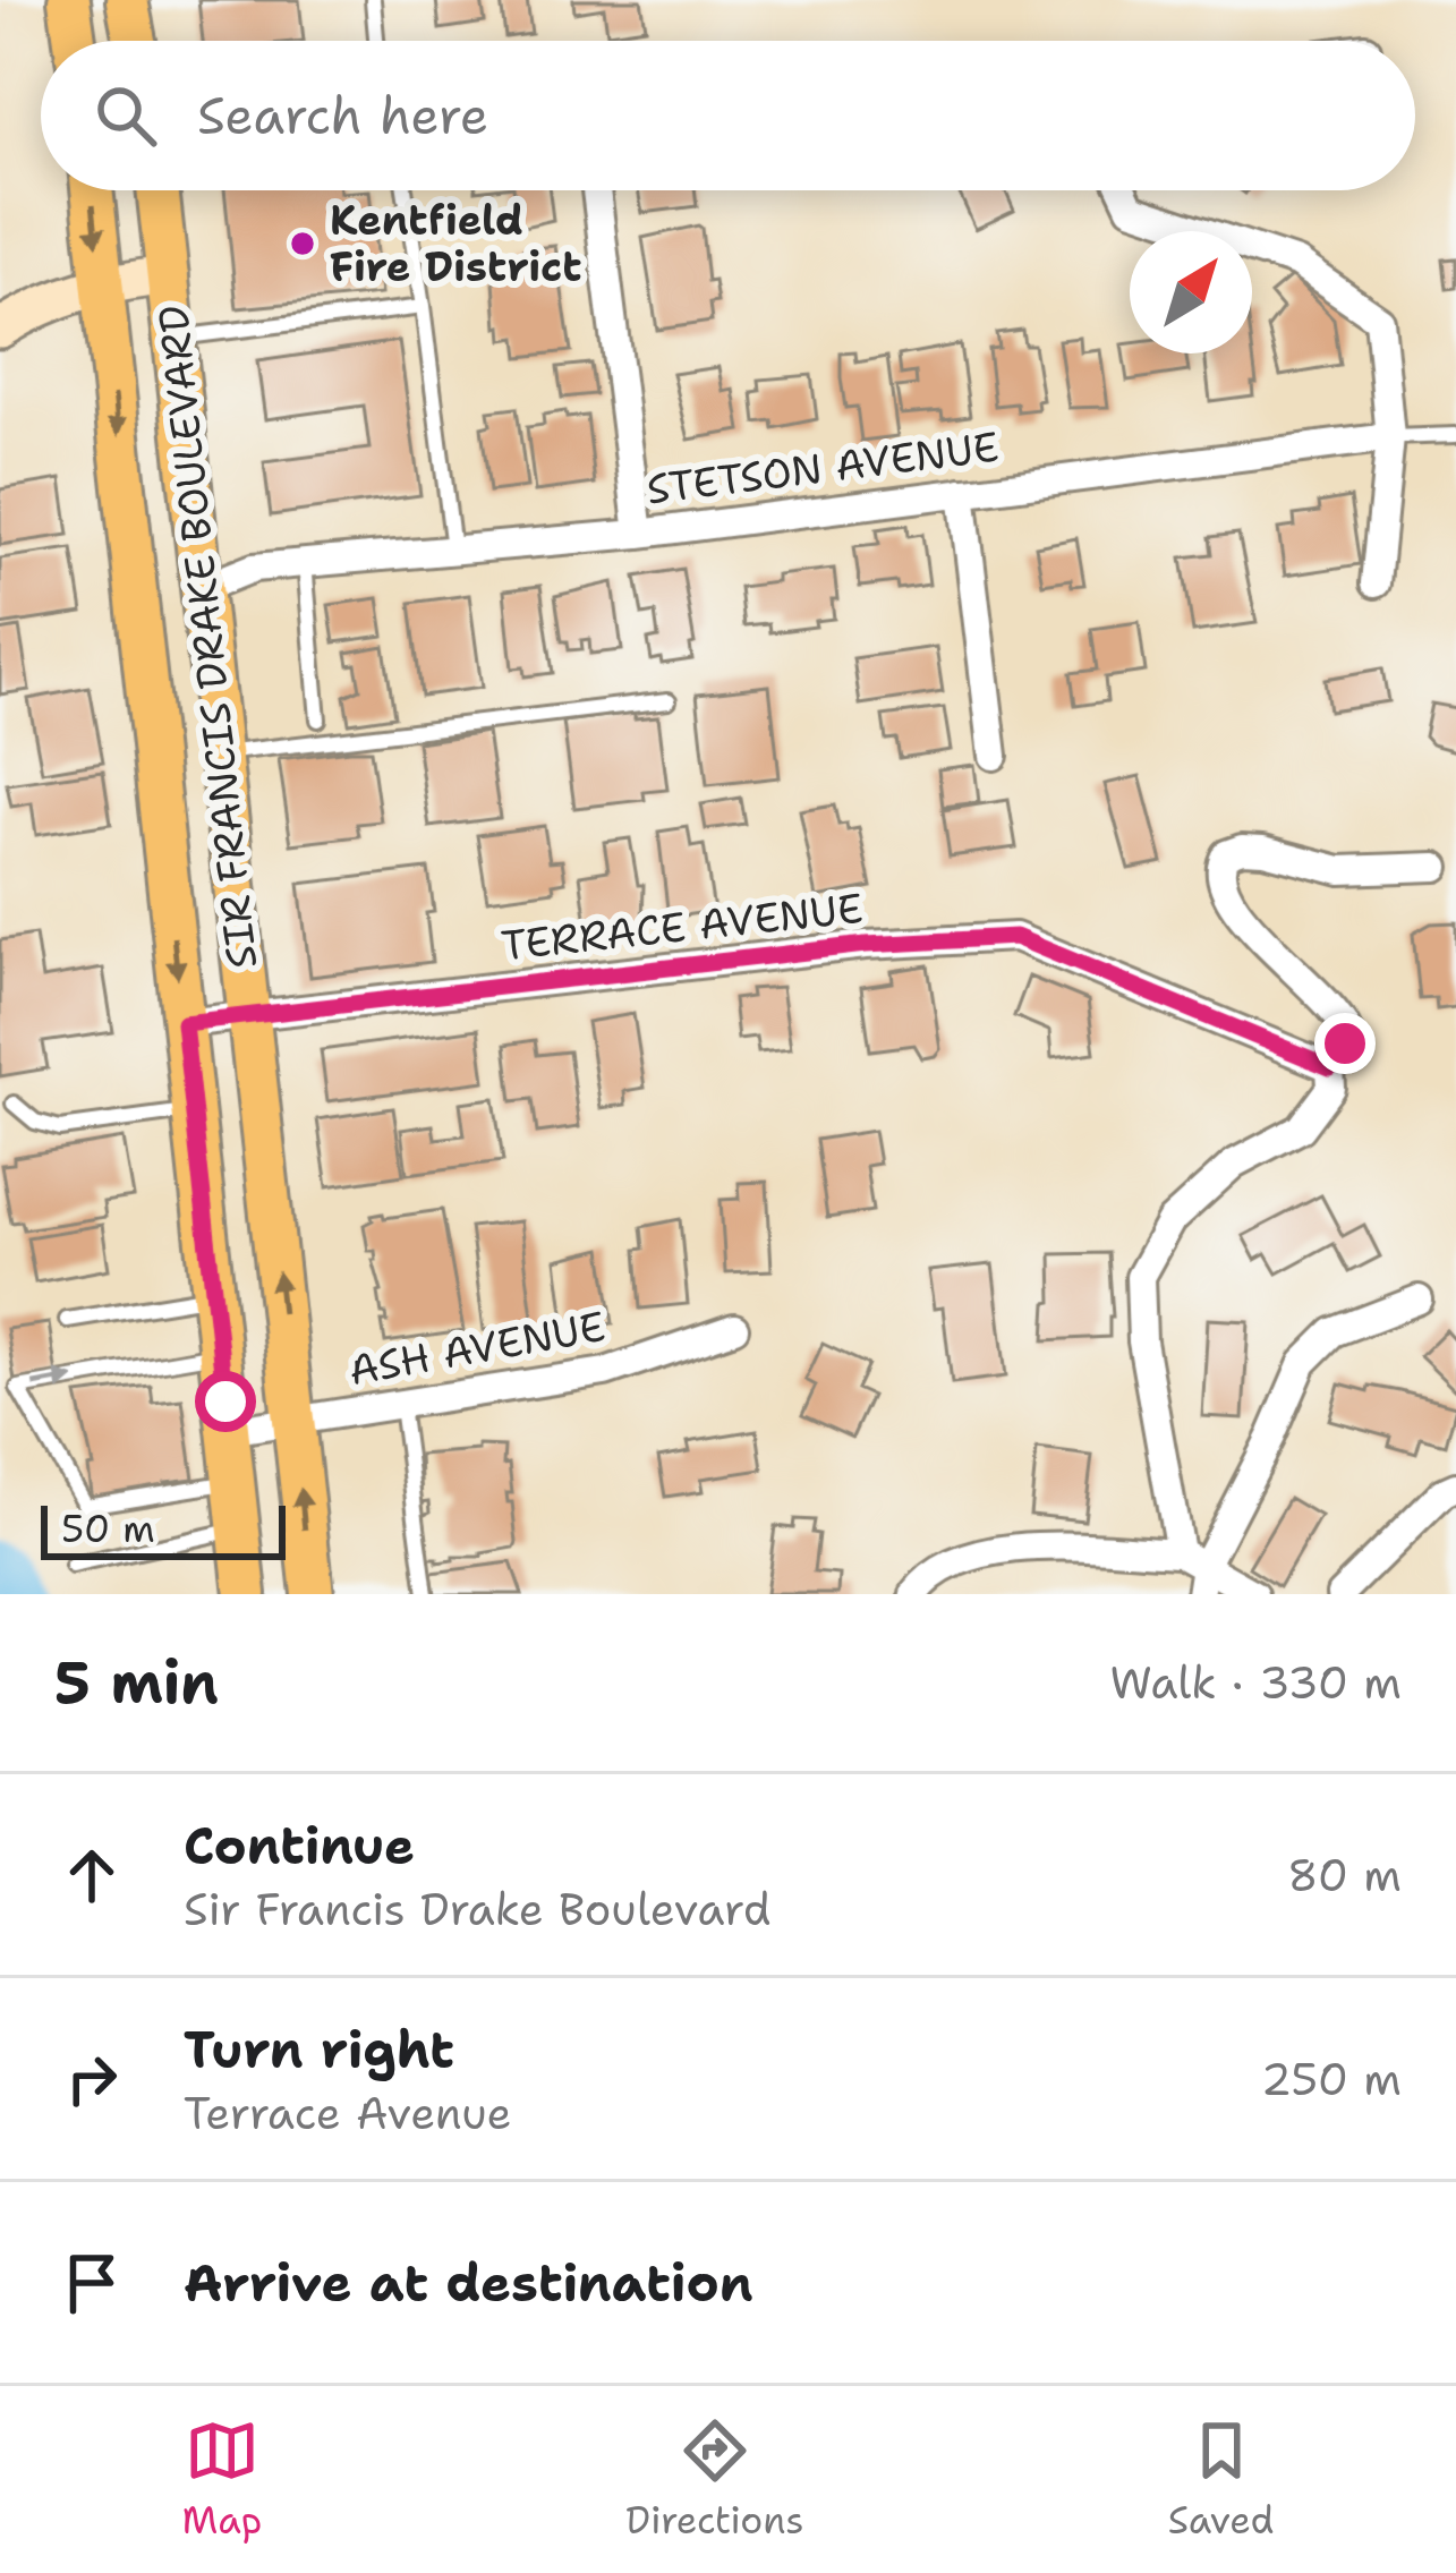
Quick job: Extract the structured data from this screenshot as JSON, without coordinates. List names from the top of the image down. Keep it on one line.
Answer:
{"streets":{"main road":["SIR FRANCIS DRAKE BOULEVARD"],"street":["STETSON AVENUE","TERRACE AVENUE","ASH AVENUE"]},"crossings":[["STETSON AVENUE","SIR FRANCIS DRAKE BOULEVARD"],["SIR FRANCIS DRAKE BOULEVARD","TERRACE AVENUE"],["SIR FRANCIS DRAKE BOULEVARD","ASH AVENUE"]],"places":["Kentfield Fire District"],"scale_bar":"50 m","north":"top right","page":{"search":"Search here","scale":"50 m","heading":["5 min","Walk · 330 m"],"list":[["Continue","Sir Francis Drake Boulevard","80 m"],["Turn right","Terrace Avenue","250 m"],"Arrive at destination"],"nav":["Map","Directions","Saved"]}}
